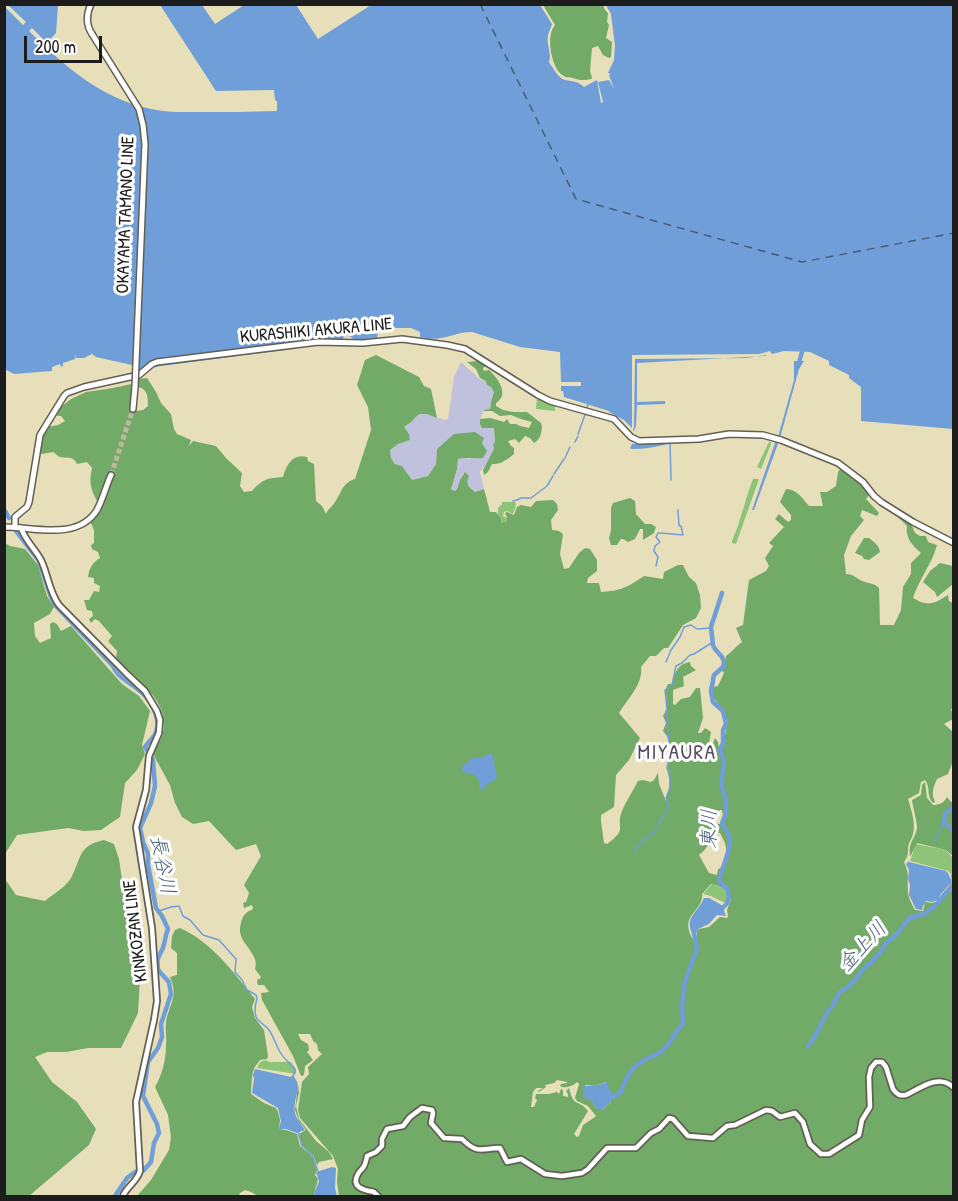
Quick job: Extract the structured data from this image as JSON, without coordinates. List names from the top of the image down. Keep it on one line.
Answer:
{"streets":{"main road":["OKAYAMA TAMANO LINE","KURASHIKI AKURA LINE","KINKOZAN LINE"]},"crossings":[["KURASHIKI AKURA LINE","KINKOZAN LINE"]],"districts":["MIYAURA"],"water":["東川","長谷川","金上川"],"scale_bar":"200 m"}
